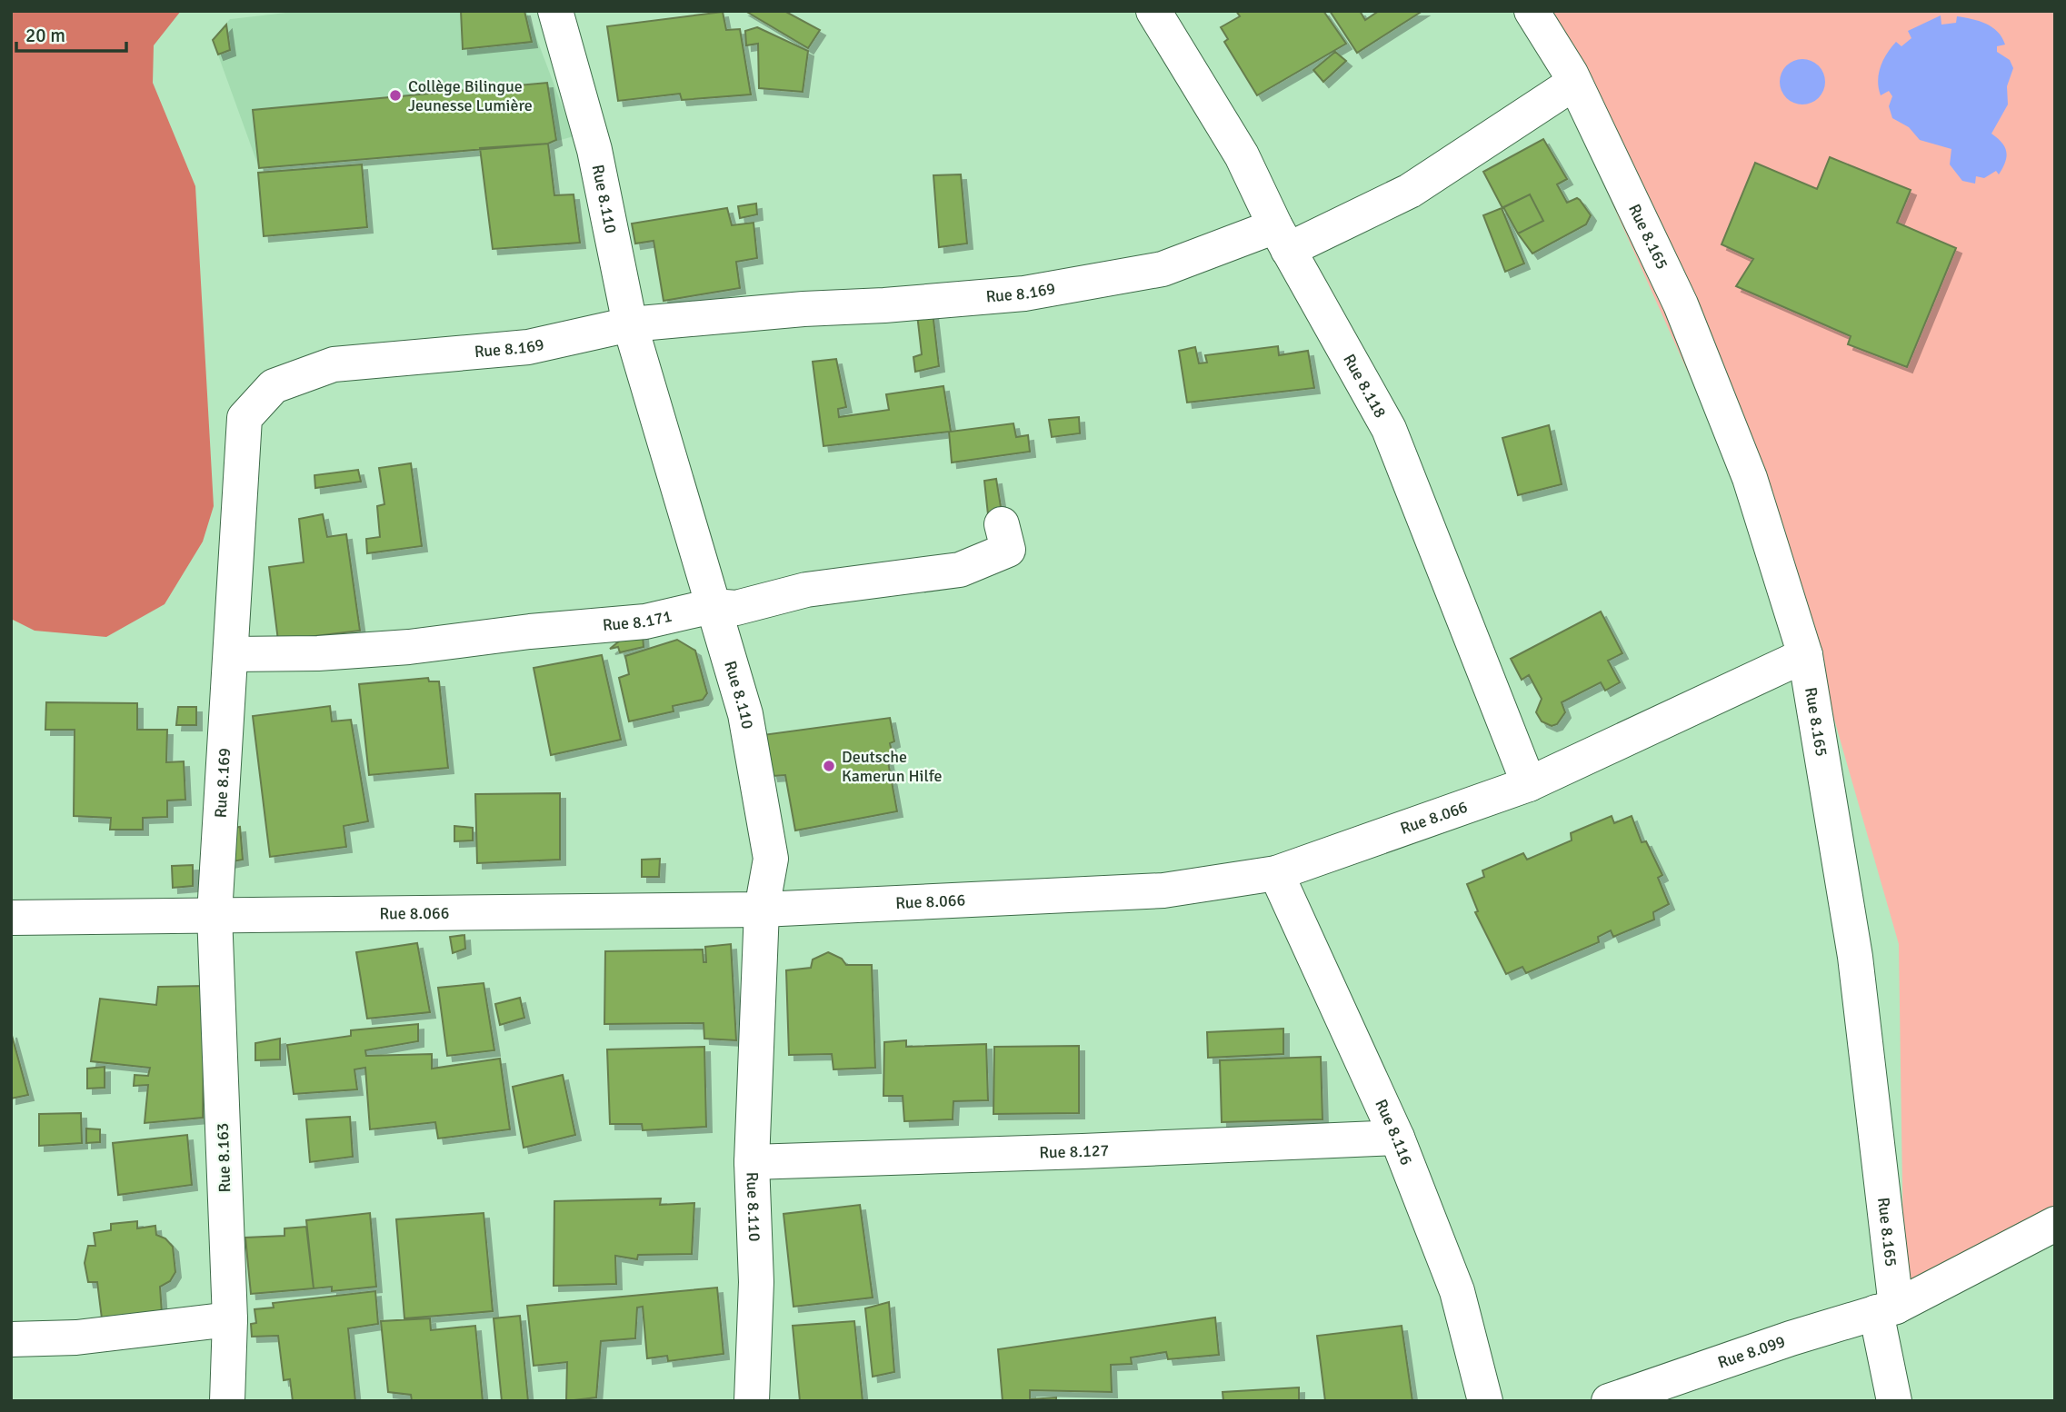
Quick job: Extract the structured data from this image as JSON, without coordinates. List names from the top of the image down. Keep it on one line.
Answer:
{"streets":{"street":["Rue 8.110","Rue 8.165","Rue 8.169","Rue 8.118","Rue 8.171","Rue 8.066","Rue 8.116","Rue 8.127","Rue 8.163","Rue 8.099"]},"crossings":[["Rue 8.110","Rue 8.169"],["Rue 8.110","Rue 8.171"],["Rue 8.110","Rue 8.066"],["Rue 8.110","Rue 8.127"],["Rue 8.165","Rue 8.169"],["Rue 8.165","Rue 8.066"],["Rue 8.165","Rue 8.099"],["Rue 8.169","Rue 8.118"],["Rue 8.169","Rue 8.171"],["Rue 8.169","Rue 8.066"],["Rue 8.169","Rue 8.163"],["Rue 8.118","Rue 8.066"],["Rue 8.066","Rue 8.116"],["Rue 8.066","Rue 8.163"],["Rue 8.116","Rue 8.127"]],"places":["Collège Bilingue Jeunesse Lumière","Deutsche Kamerun Hilfe"],"scale_bar":"20 m"}
